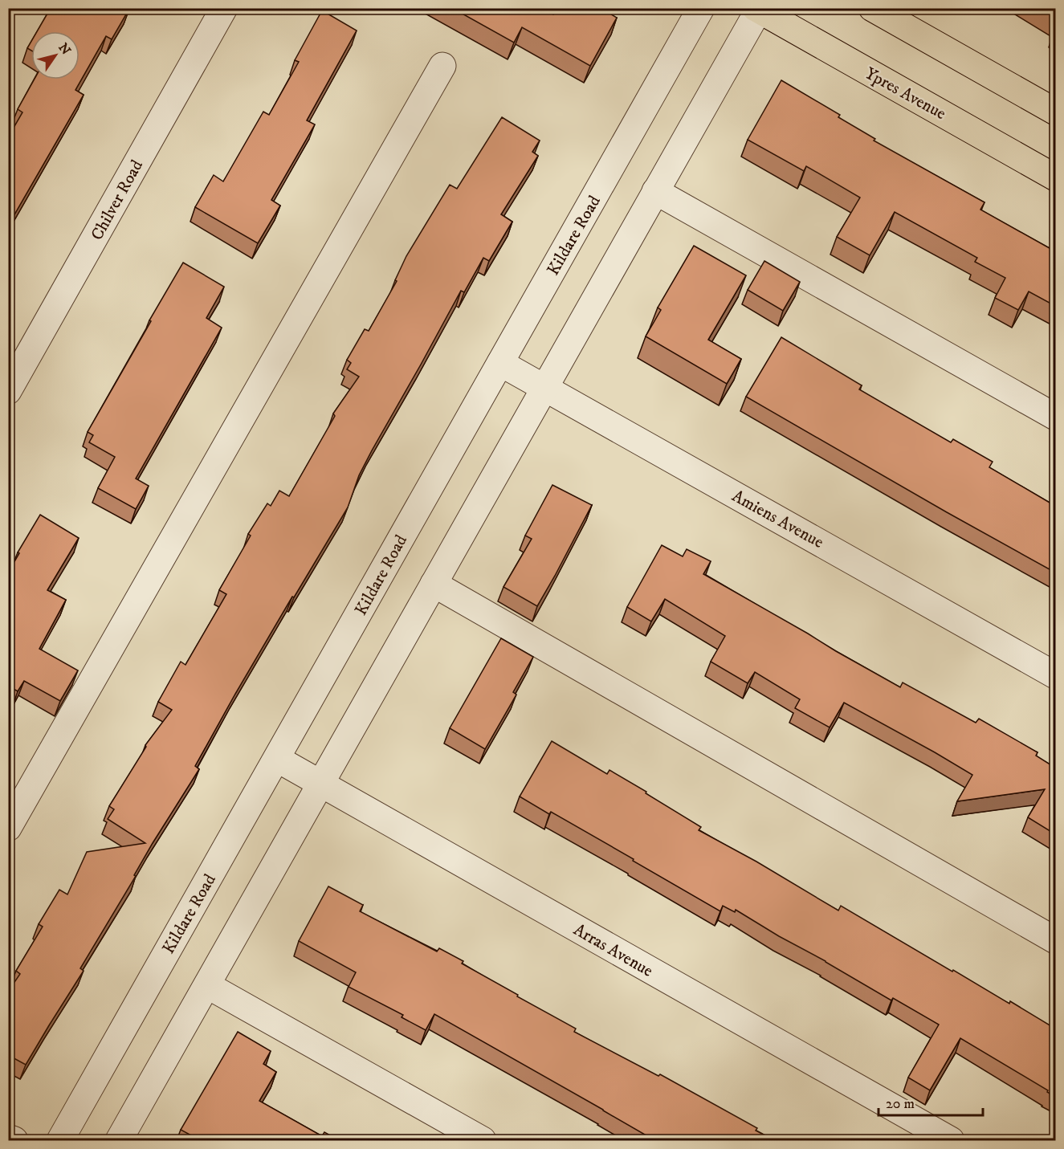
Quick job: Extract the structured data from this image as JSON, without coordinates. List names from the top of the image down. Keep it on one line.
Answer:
{"streets":{"main road":["Ypres Avenue"],"street":["Chilver Road","Kildare Road","Amiens Avenue","Arras Avenue"]},"crossings":[["Kildare Road","Amiens Avenue"],["Kildare Road","Arras Avenue"]],"scale_bar":"20 m","north":"top right"}
